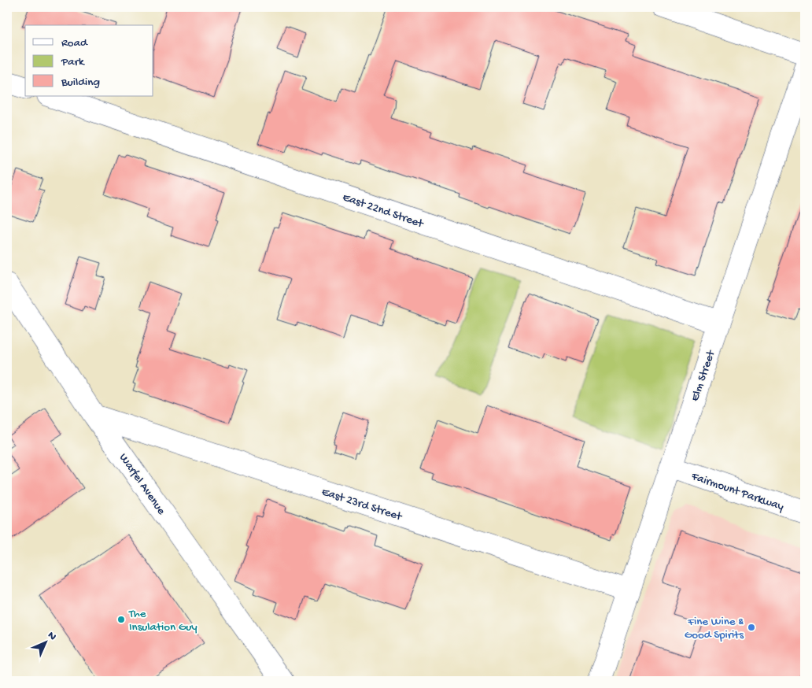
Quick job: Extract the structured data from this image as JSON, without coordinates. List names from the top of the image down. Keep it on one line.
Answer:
{"streets":{"street":["East 22nd Street","Elm Street","Warfel Avenue","Fairmount Parkway","East 23rd Street"]},"crossings":[["East 22nd Street","Elm Street"],["Elm Street","Fairmount Parkway"],["Elm Street","East 23rd Street"],["Warfel Avenue","East 23rd Street"]],"places":["The Insulation Guy","Fine Wine & Good Spirits"],"legend":["Road","Park","Building"],"north":"top right"}
